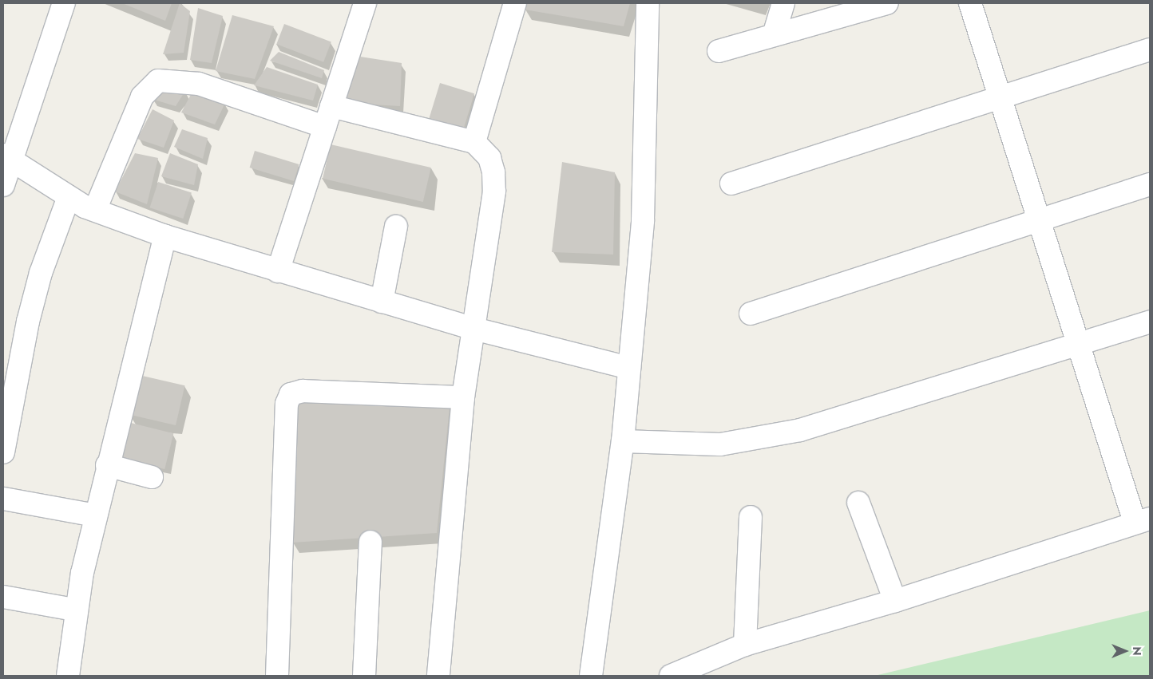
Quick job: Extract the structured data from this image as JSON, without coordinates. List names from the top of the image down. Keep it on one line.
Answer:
{"north":"right"}
